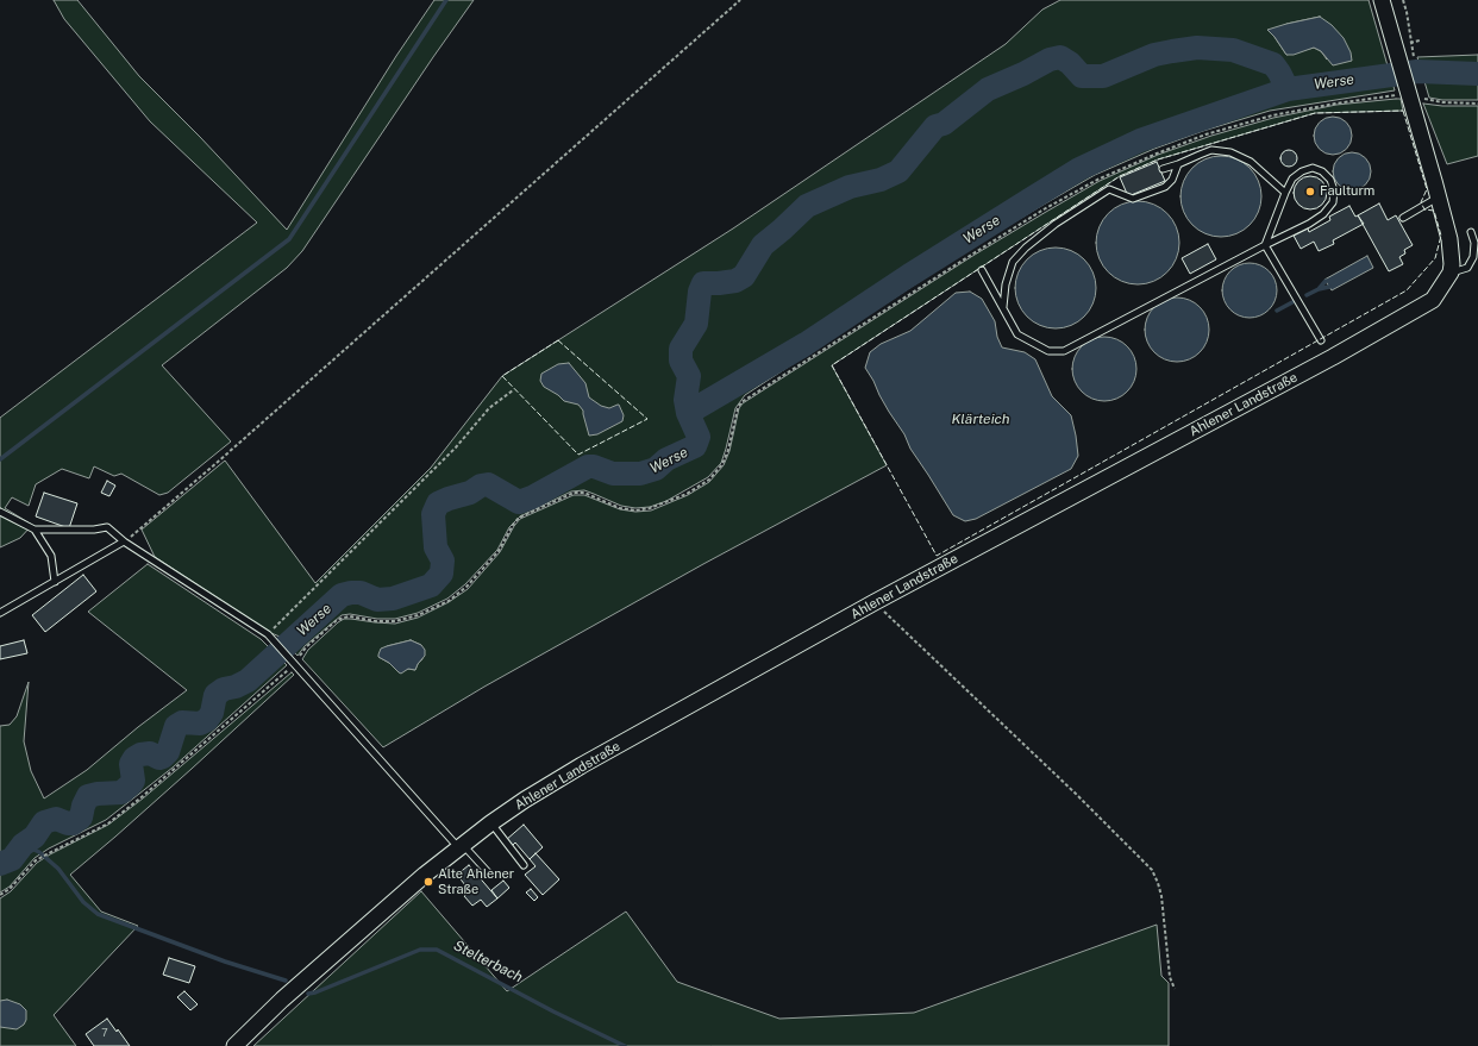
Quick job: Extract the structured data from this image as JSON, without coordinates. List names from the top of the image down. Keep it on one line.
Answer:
{"streets":{"street":["Ahlener Landstraße"]},"water":["Werse","Klärteich","Stelterbach"],"places":["Faulturm","Alte Ahlener Straße"],"house_numbers":["7"]}
